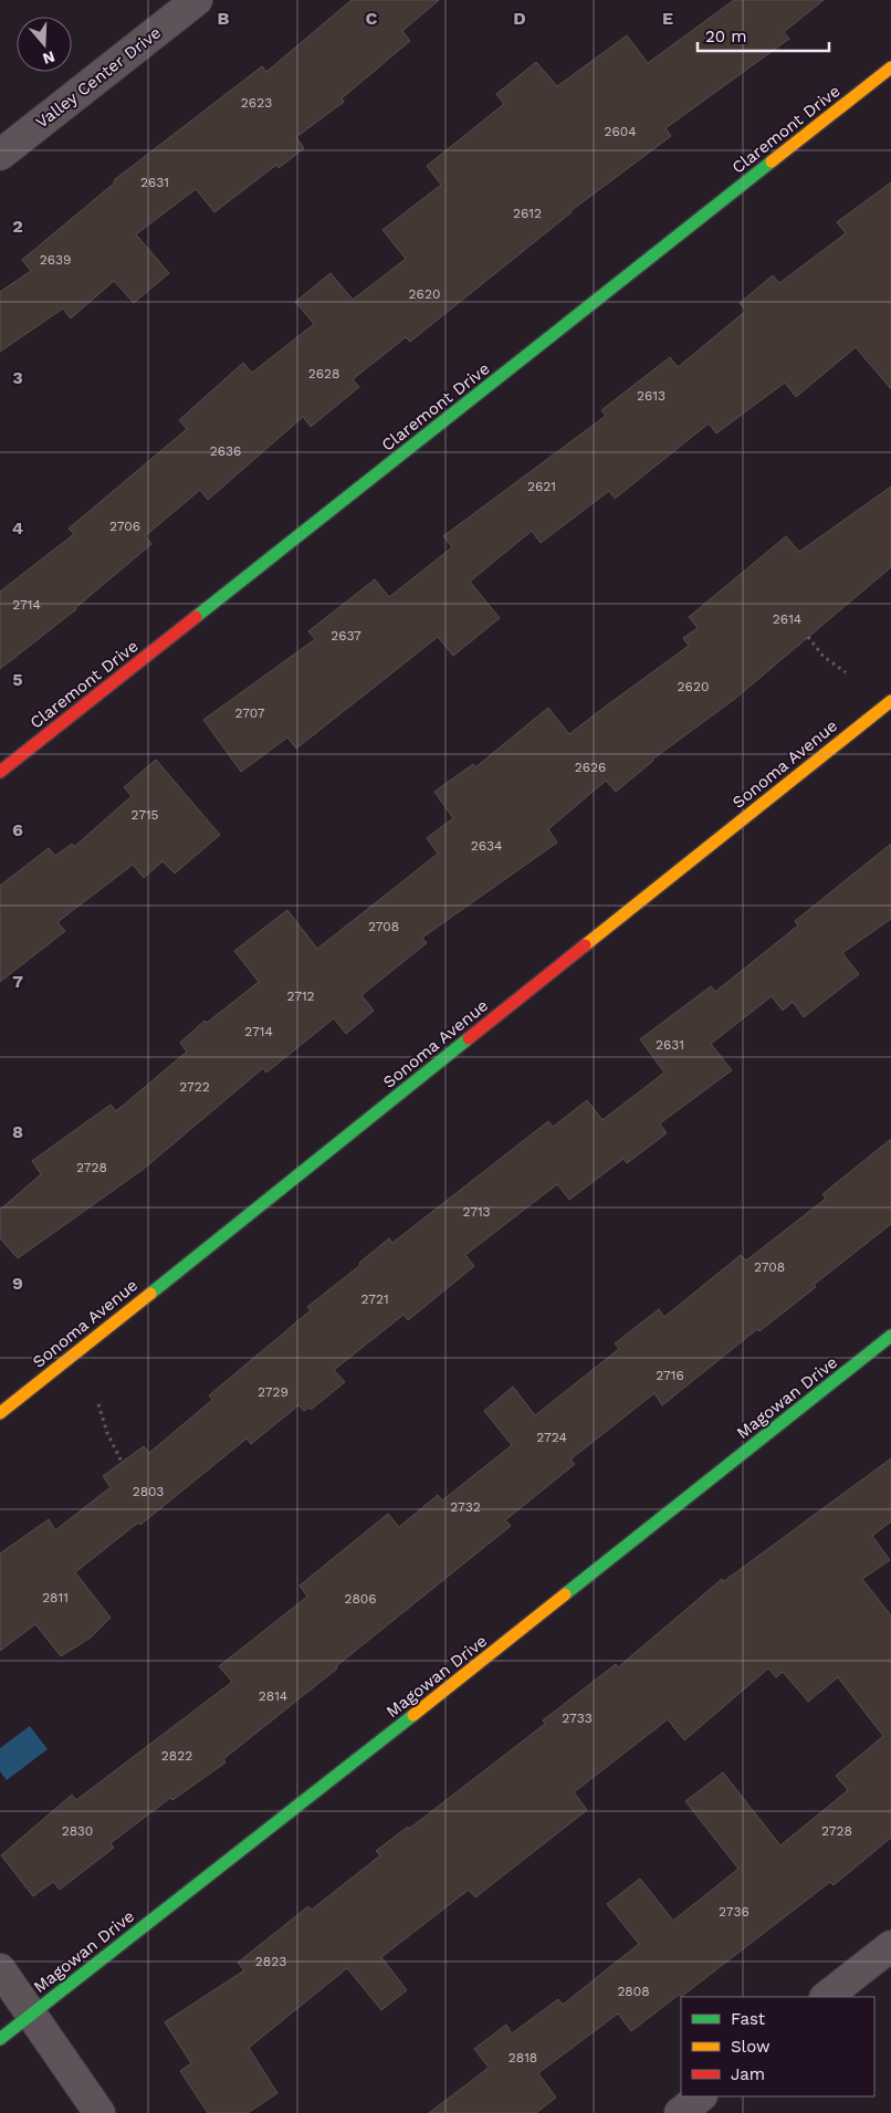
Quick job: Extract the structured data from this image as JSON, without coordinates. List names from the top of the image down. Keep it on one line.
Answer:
{"streets":{"street":["Valley Center Drive","Claremont Drive","Sonoma Avenue","Magowan Drive"]},"house_numbers":["2623","2604","2631","2612","2639","2620","2628","2613","2636","2621","2706","2714","2614","2637","2620","2707","2626","2715","2634","2708","2712","2714","2631","2722","2728","2713","2708","2721","2716","2729","2724","2803","2732","2811","2806","2814","2733","2822","2830","2728","2736","2823","2808","2818"],"legend":["Fast","Slow","Jam"],"scale_bar":"20 m","north":"bottom","grid":{"columns":["B","C","D","E"],"rows":["2","3","4","5","6","7","8","9"]}}
